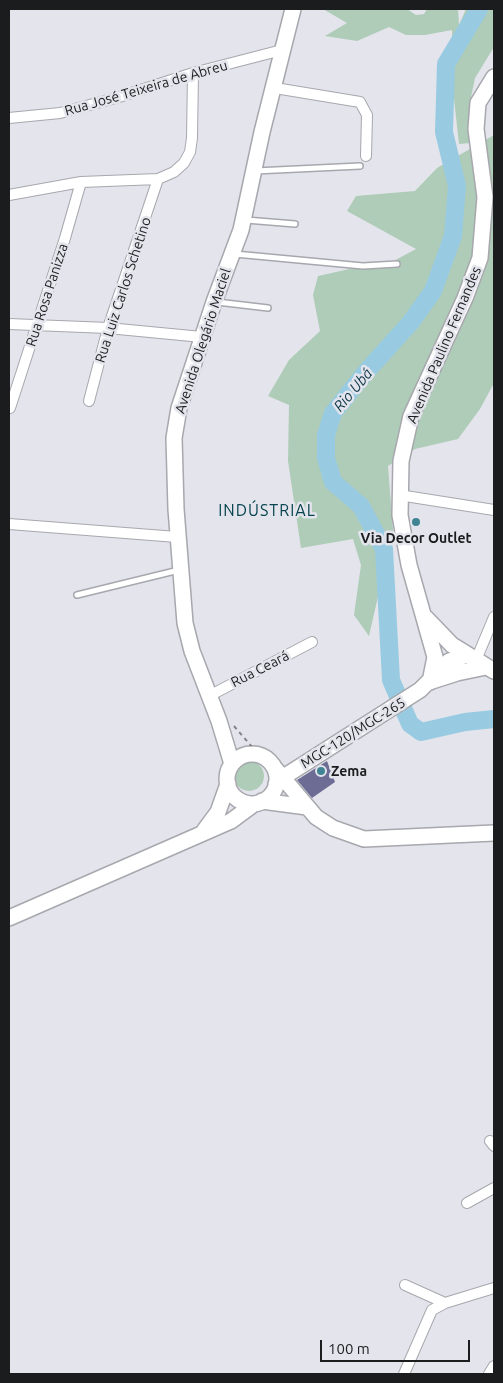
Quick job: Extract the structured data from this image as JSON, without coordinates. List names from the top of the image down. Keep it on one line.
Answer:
{"streets":{"main road":["Avenida Olegário Maciel","Avenida Paulino Fernandes","MGC-120/MGC-265"],"street":["Rua José Teixeira de Abreu","Rua Luiz Carlos Schetino","Rua Rosa Panizza","Rua Ceará"]},"crossings":[["Rua José Teixeira de Abreu","Avenida Olegário Maciel"],["Avenida Olegário Maciel","Rua Ceará"],["Avenida Olegário Maciel","MGC-120/MGC-265"],["Avenida Paulino Fernandes","MGC-120/MGC-265"]],"districts":["INDÚSTRIAL"],"water":["Rio Ubá"],"places":["Via Decor Outlet","Zema"],"scale_bar":"100 m"}
